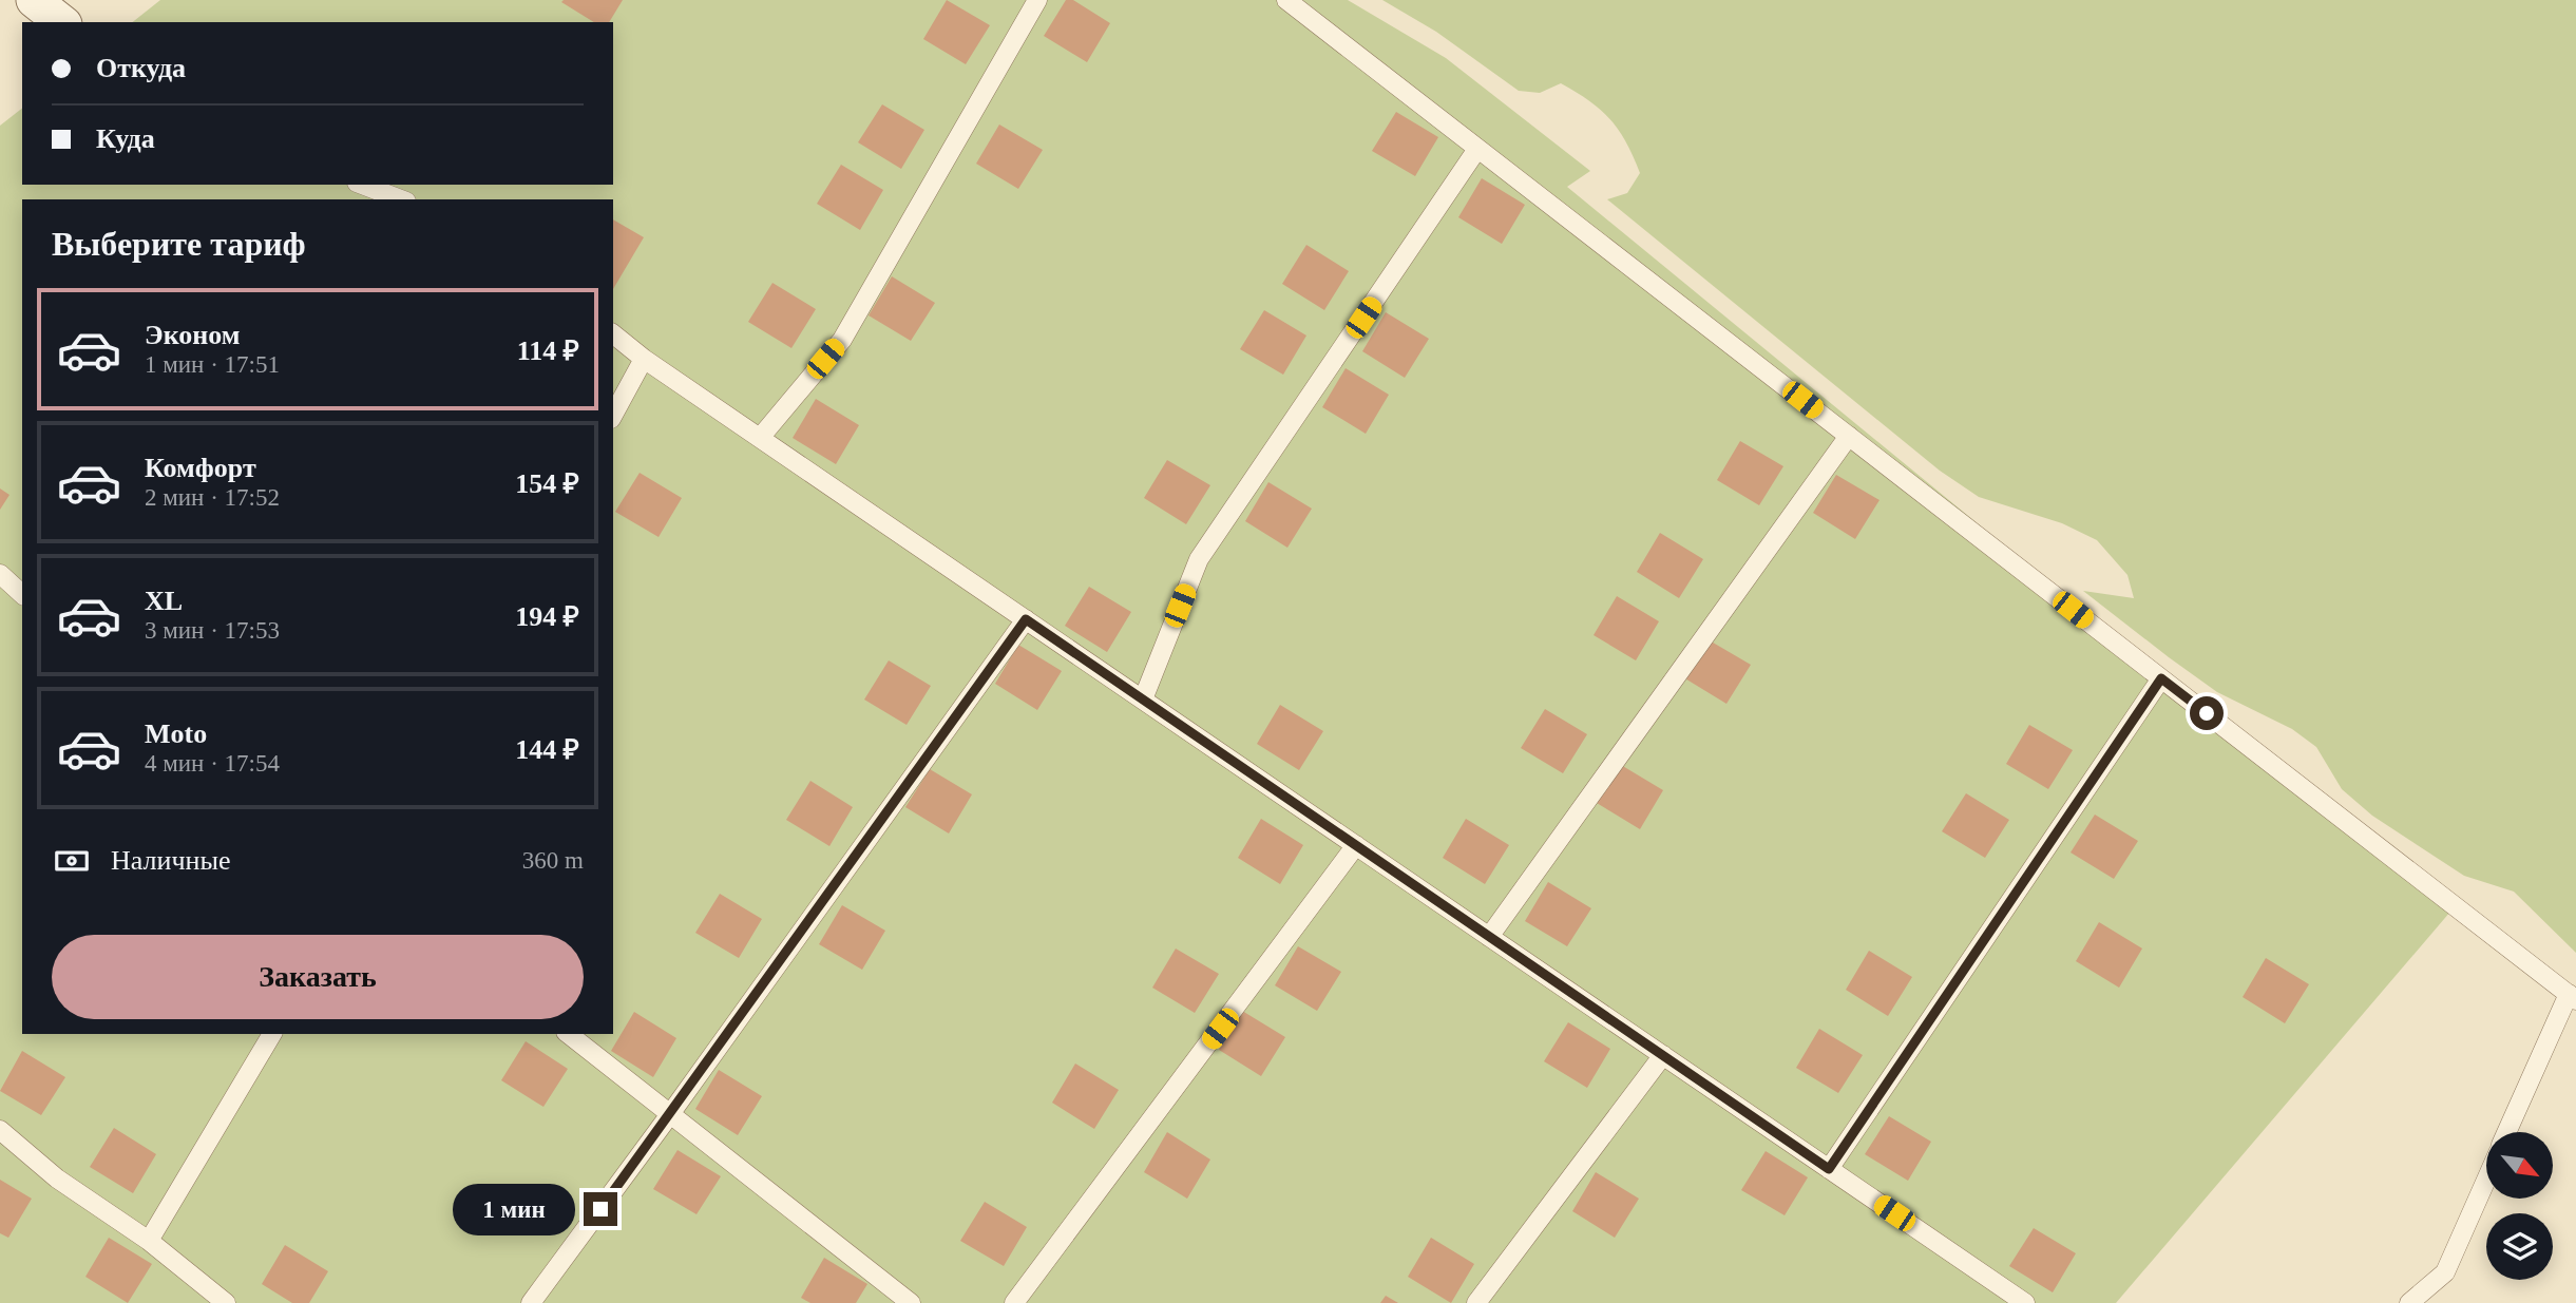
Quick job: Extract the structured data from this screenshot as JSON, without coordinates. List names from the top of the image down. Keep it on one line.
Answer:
{"north":"bottom right","page":{"banner":["Откуда","Куда"],"heading":"Выберите тариф","list":[{"name":"Эконом","note":"1 мин · 17:51","value":"114 ₽"},{"name":"Комфорт","note":"2 мин · 17:52","value":"154 ₽"},{"name":"XL","note":"3 мин · 17:53","value":"194 ₽"},{"name":"Moto","note":"4 мин · 17:54","value":"144 ₽"}],"pay":["Наличные","360 m"],"buttons":"Заказать","bubble":"1 мин"}}
